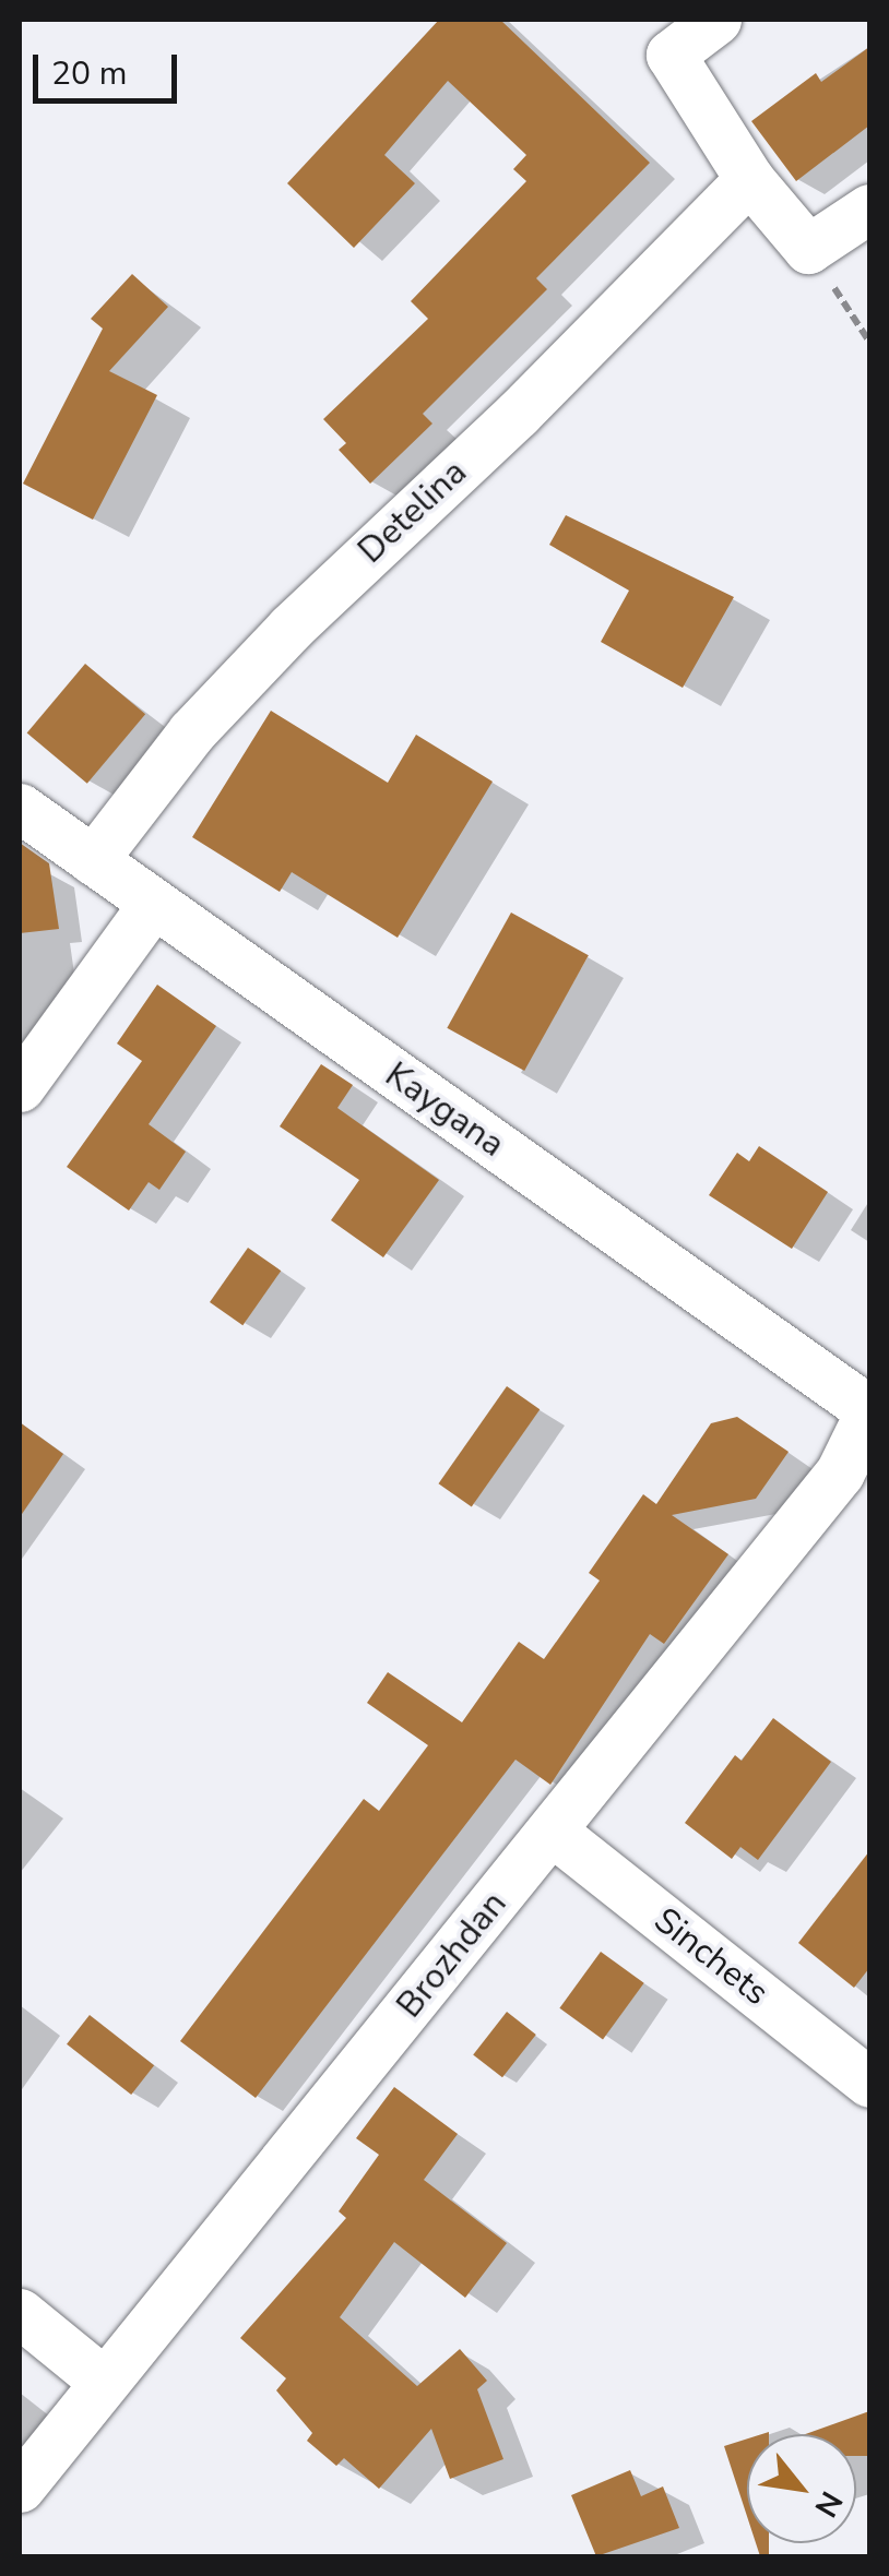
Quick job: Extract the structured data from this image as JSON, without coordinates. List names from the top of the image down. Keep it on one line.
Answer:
{"streets":{"street":["Detelina","Kaygana","Brozhdan","Sinchets"]},"crossings":[["Detelina","Kaygana"],["Kaygana","Brozhdan"],["Brozhdan","Sinchets"]],"scale_bar":"20 m","north":"bottom right"}
